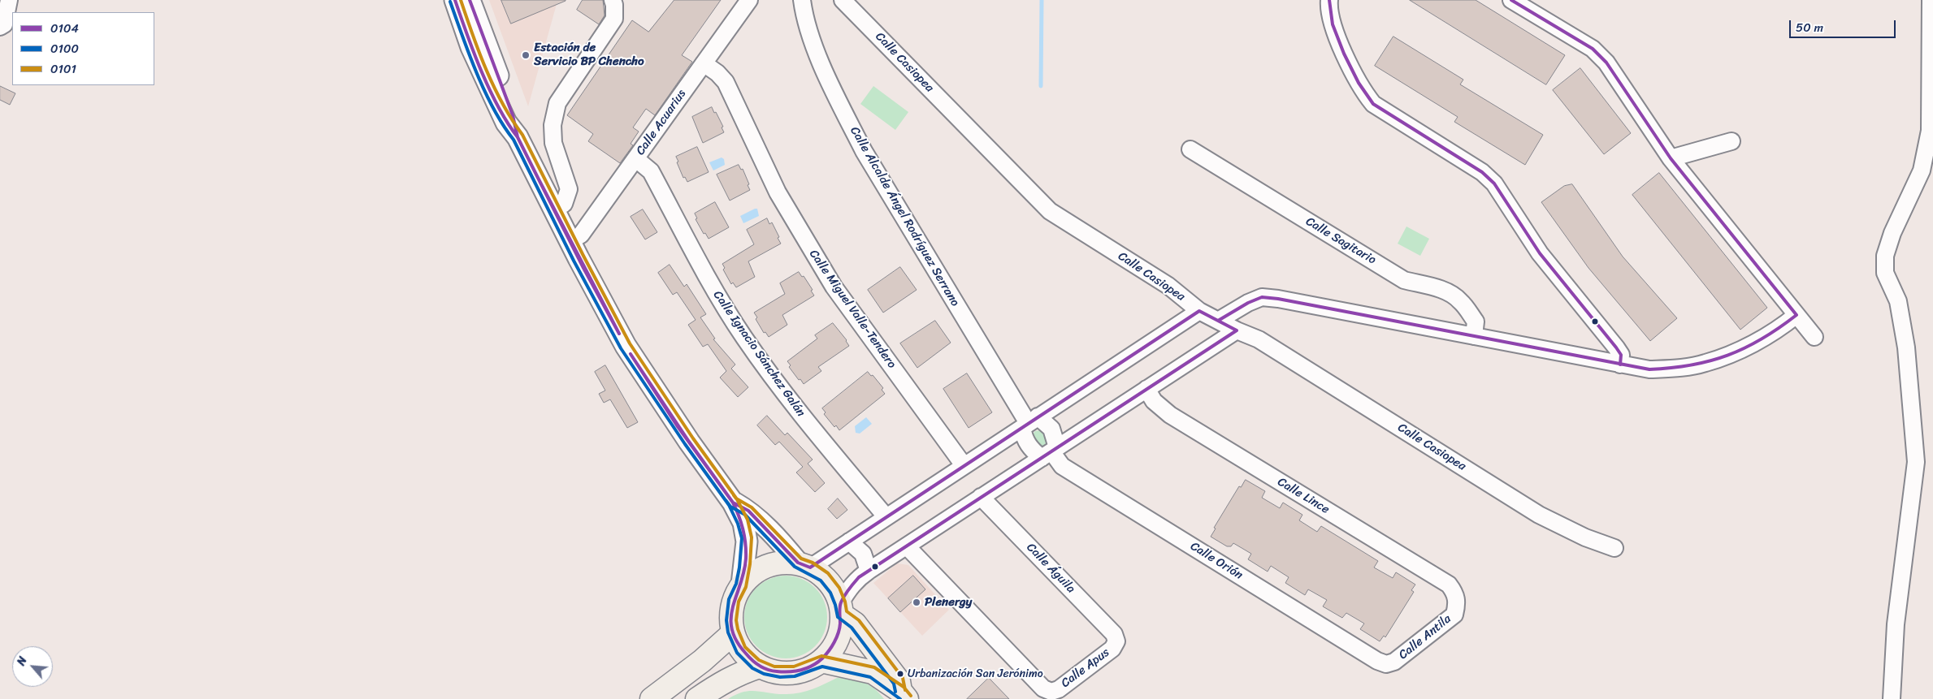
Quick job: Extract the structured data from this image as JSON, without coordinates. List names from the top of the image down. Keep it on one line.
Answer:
{"streets":{"street":["Calle Casiopea","Calle Acuarius","Calle Alcalde Ángel Rodríguez Serrano","Calle Sagitario","Calle Miguel Valle-Tendero","Calle Ignacio Sánchez Galán","Calle Lince","Calle Orión","Calle Águila","Calle Antila","Calle Apus"]},"crossings":[["Calle Acuarius","Calle Miguel Valle-Tendero"],["Calle Acuarius","Calle Ignacio Sánchez Galán"],["Calle Lince","Calle Antila"],["Calle Orión","Calle Antila"],["Calle Águila","Calle Apus"]],"places":["Estación de Servicio BP Chencho","Plenergy","Urbanización San Jerónimo"],"lines":["transit line 0104","transit line 0101","transit line 0100"],"legend":["0104","0100","0101"],"scale_bar":"50 m","north":"top left"}
